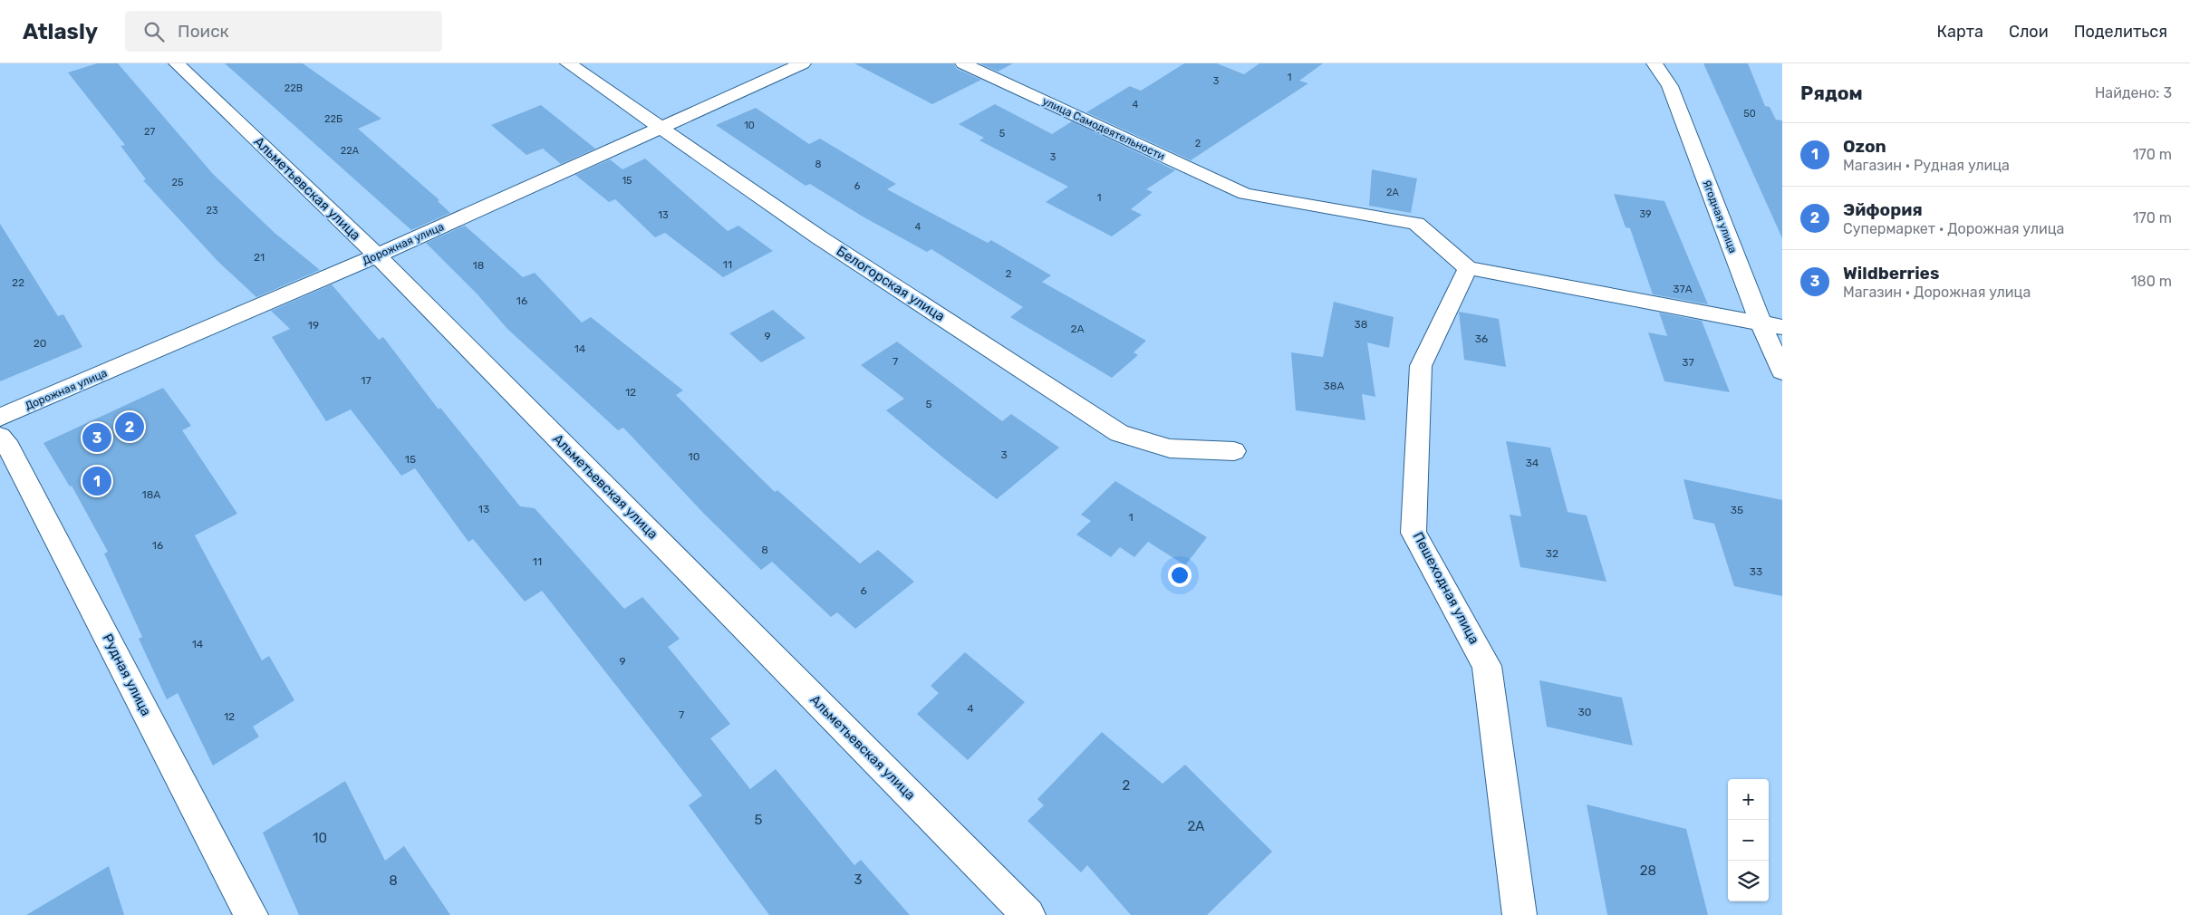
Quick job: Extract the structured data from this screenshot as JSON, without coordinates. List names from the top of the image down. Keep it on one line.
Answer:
{"streets":{"street":["улица Самодеятельности","Альметьевская улица","Ягодная улица","Дорожная улица","Белогорская улица","Пешеходная улица","Рудная улица"]},"crossings":[["улица Самодеятельности","Пешеходная улица"],["Альметьевская улица","Дорожная улица"],["Дорожная улица","Белогорская улица"]],"house_numbers":["1","3","22В","4","50","22Б","10","27","5","2","22А","3","8","15","25","6","2А","1","23","39","13","4","21","11","18","2","22","37А","16","38","19","2А","9","36","20","14","7","37","17","38А","12","5","3","10","15","34","18А","13","35","1","16","8","32","11","33","6","14","9","4","30","7","12","2","5","2А","10","28","3","8"],"page":{"header":"Atlasly","search":"Поиск","nav":["Карта","Слои","Поделиться"],"heading":["Рядом","Найдено: 3"],"list":[{"mark":"1","name":"Ozon","note":"Магазин · Рудная улица","value":"170 m"},{"mark":"2","name":"Эйфория","note":"Супермаркет · Дорожная улица","value":"170 m"},{"mark":"3","name":"Wildberries","note":"Магазин · Дорожная улица","value":"180 m"}],"pins":["2","3","1"],"map_buttons":["+","−"]}}
